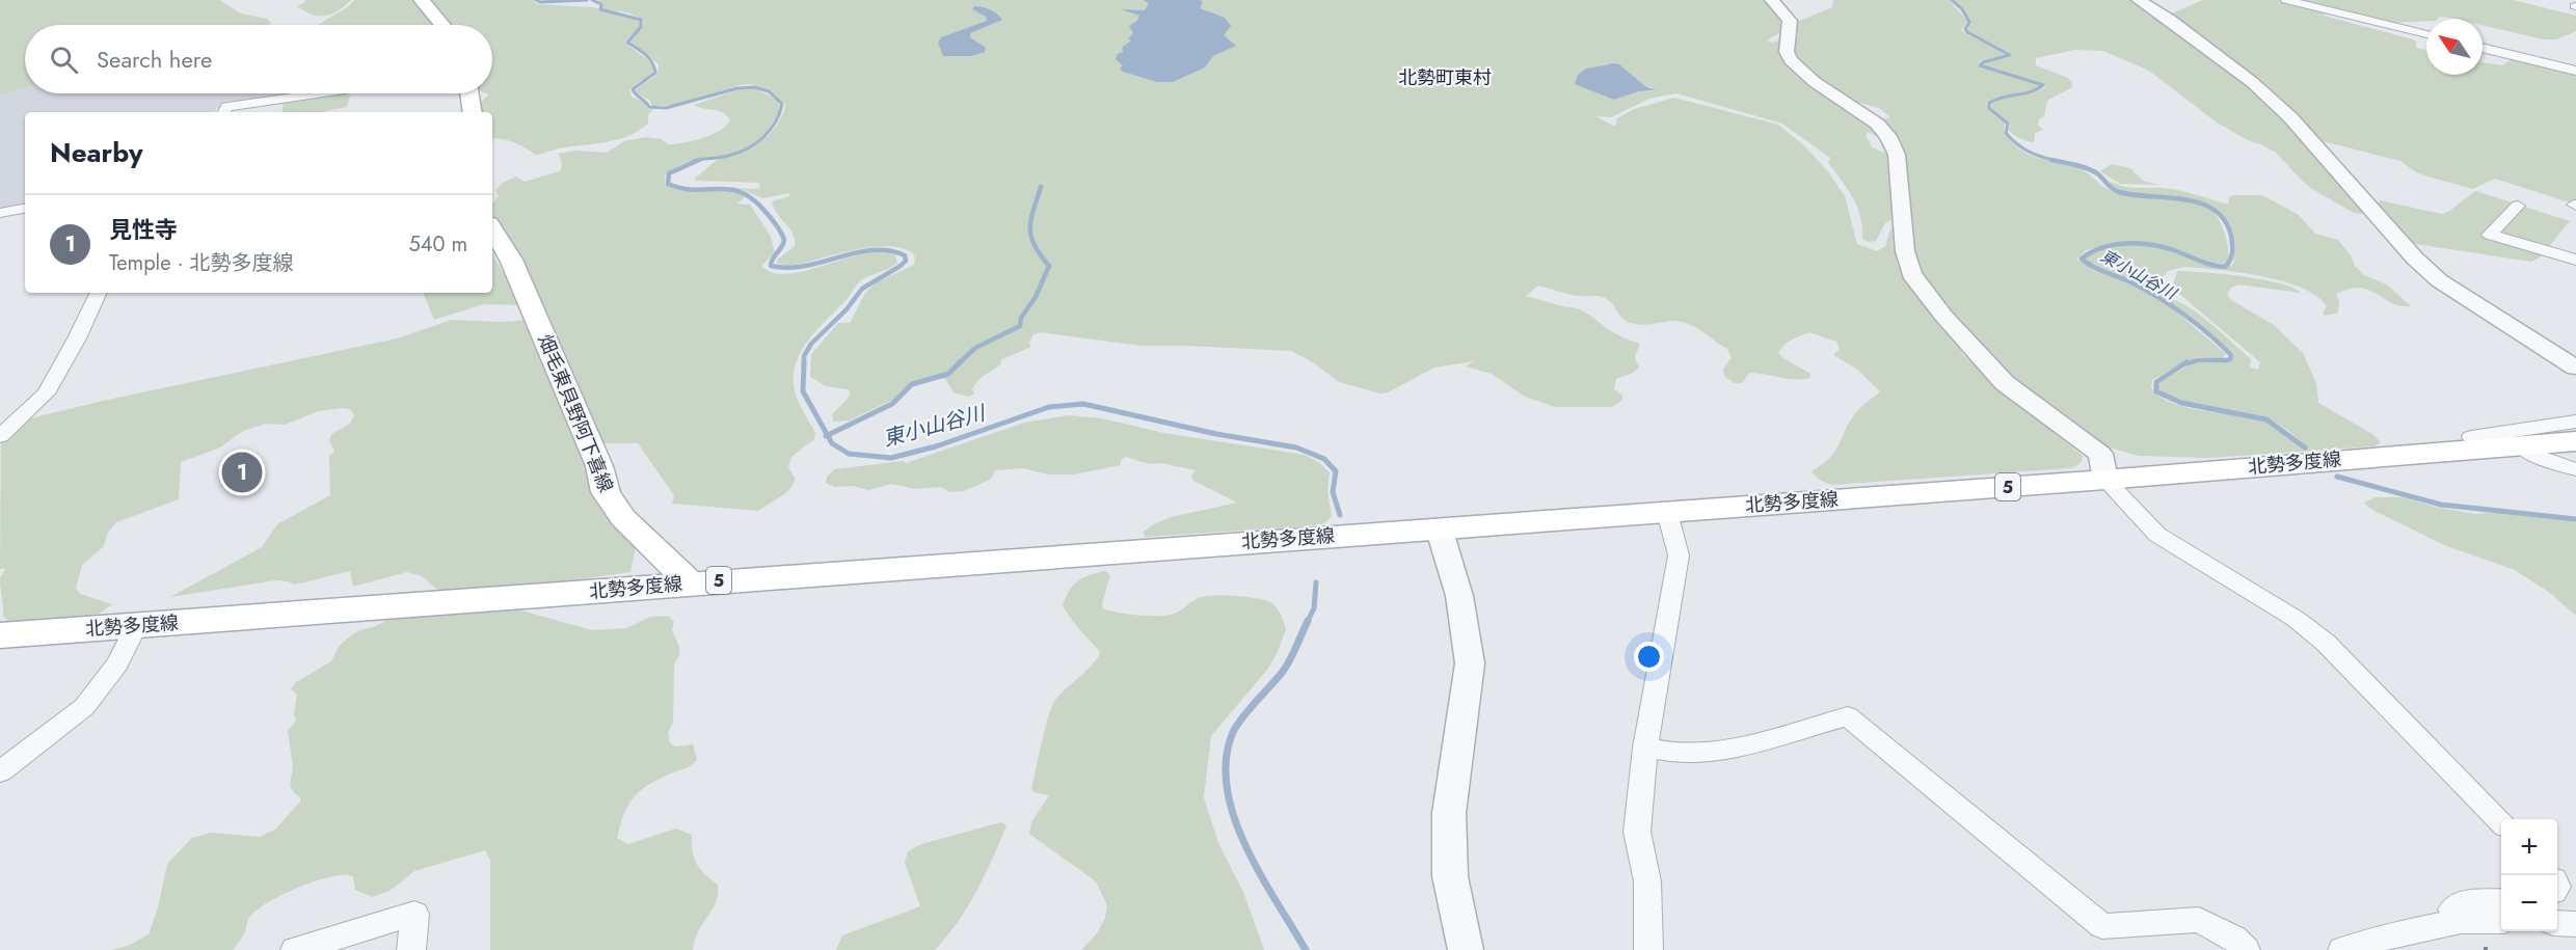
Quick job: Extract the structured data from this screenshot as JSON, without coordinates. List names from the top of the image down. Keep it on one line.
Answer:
{"streets":{"main road":["畑毛東貝野阿下喜線","北勢多度線","5"]},"crossings":[["畑毛東貝野阿下喜線","北勢多度線"]],"districts":["北勢町東村"],"water":["東小山谷川"],"north":"top left","page":{"search":"Search here","heading":"Nearby","list":[{"mark":"1","name":"見性寺","note":"Temple · 北勢多度線","value":"540 m"}],"pins":"1","map_buttons":["+","−"]}}
